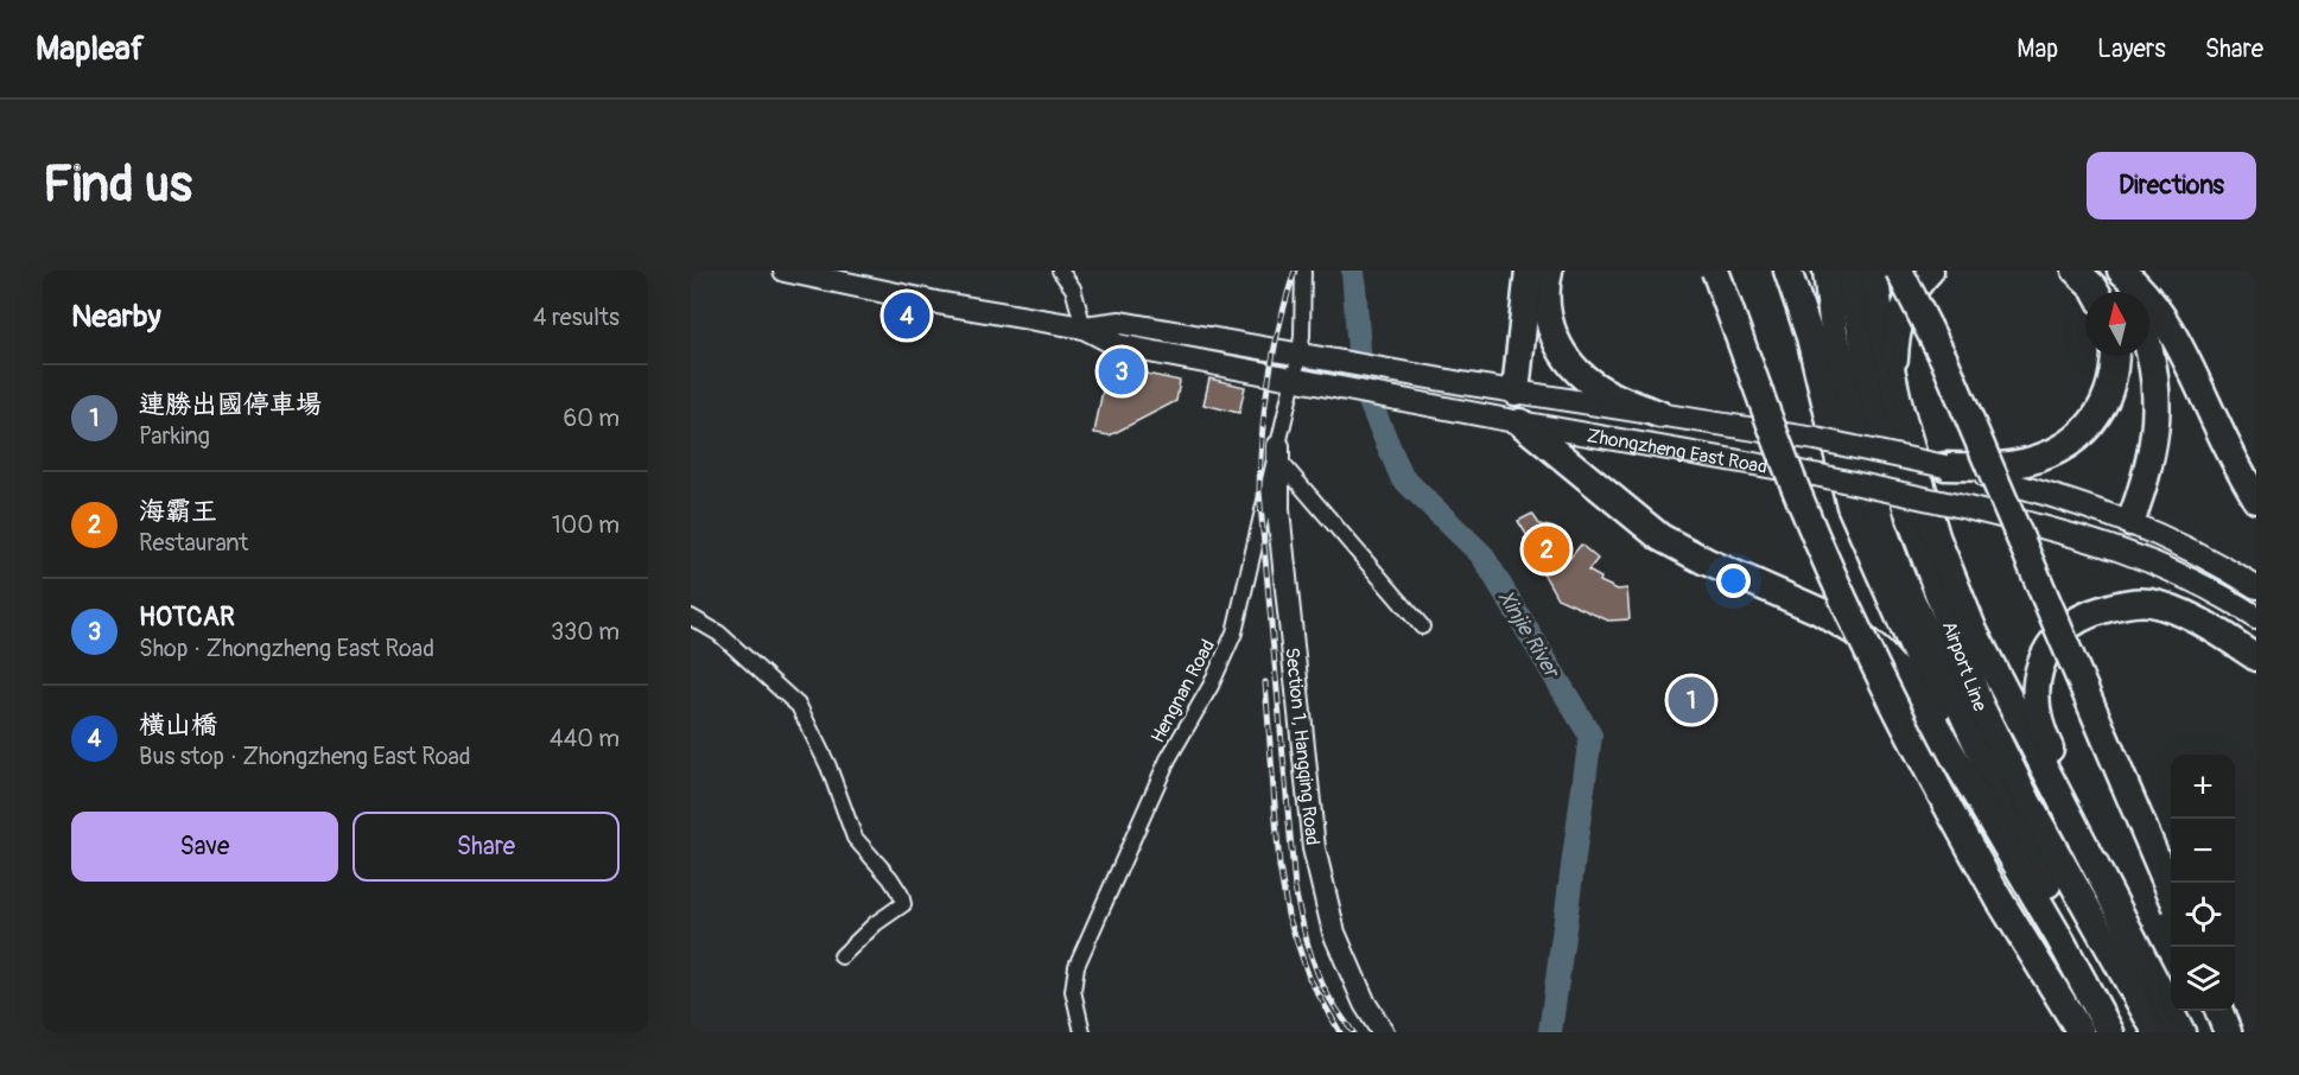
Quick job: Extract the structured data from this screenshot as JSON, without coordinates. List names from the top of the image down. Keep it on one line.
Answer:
{"streets":{"highway":["Airport Line"],"main road":["Zhongzheng East Road","Section 1, Hangqing Road"],"street":["Hengnan Road"]},"crossings":[["Zhongzheng East Road","Hengnan Road"],["Hengnan Road","Section 1, Hangqing Road"]],"water":["Xinjie River"],"north":"top","page":{"header":"Mapleaf","nav":["Map","Layers","Share"],"buttons":["Directions",["Save","Share"]],"title":"Find us","heading":["Nearby","4 results"],"pins":["4","3","2","1"],"list":[{"mark":"1","name":"連勝出國停車場","note":"Parking","value":"60 m"},{"mark":"2","name":"海霸王","note":"Restaurant","value":"100 m"},{"mark":"3","name":"HOTCAR","note":"Shop · Zhongzheng East Road","value":"330 m"},{"mark":"4","name":"橫山橋","note":"Bus stop · Zhongzheng East Road","value":"440 m"}],"map_buttons":["+","−"]}}
